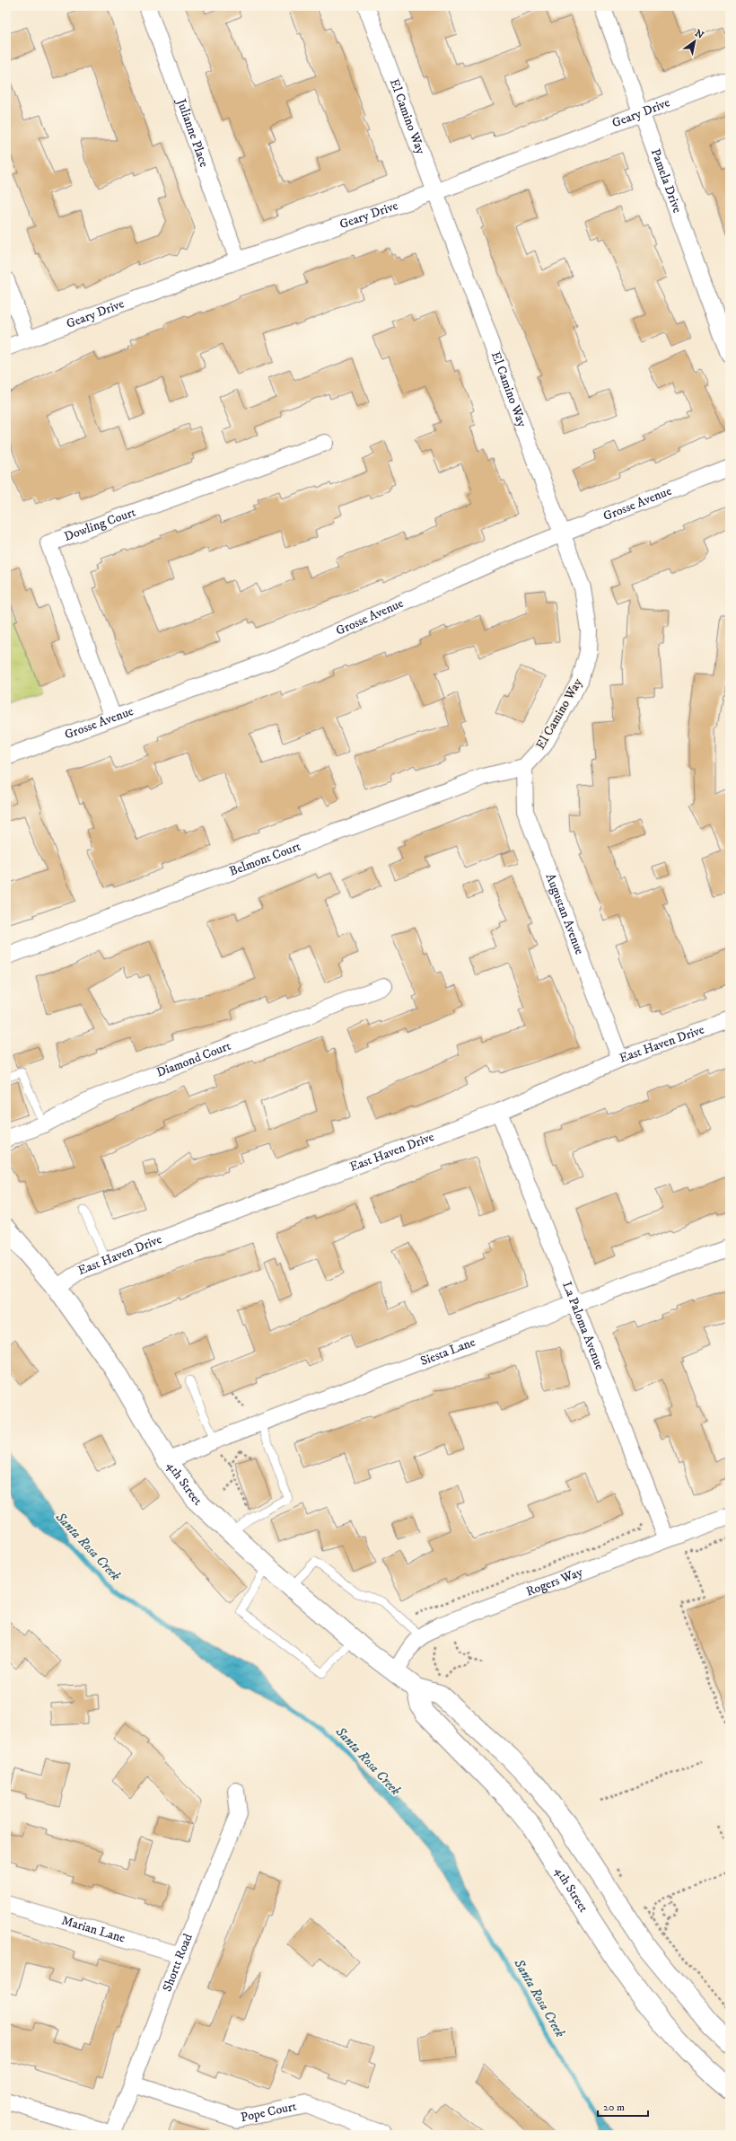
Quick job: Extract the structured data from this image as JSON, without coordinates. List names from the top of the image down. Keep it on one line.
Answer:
{"streets":{"main road":["4th Street"],"street":["Geary Drive","El Camino Way","Julianne Place","Pamela Drive","Grosse Avenue","Dowling Court","Belmont Court","Augustan Avenue","East Haven Drive","Diamond Court","La Paloma Avenue","Siesta Lane","Rogers Way","Marian Lane","Shortt Road","Pope Court"]},"crossings":[["Geary Drive","El Camino Way"],["Geary Drive","Julianne Place"],["Geary Drive","Pamela Drive"],["El Camino Way","Grosse Avenue"],["El Camino Way","Belmont Court"],["El Camino Way","Augustan Avenue"],["Grosse Avenue","Dowling Court"],["Belmont Court","Augustan Avenue"],["Augustan Avenue","East Haven Drive"],["East Haven Drive","La Paloma Avenue"],["East Haven Drive","4th Street"],["La Paloma Avenue","Siesta Lane"],["La Paloma Avenue","Rogers Way"],["Siesta Lane","4th Street"],["4th Street","Rogers Way"],["Marian Lane","Shortt Road"],["Shortt Road","Pope Court"]],"water":["Santa Rosa Creek"],"scale_bar":"20 m","north":"top right"}
